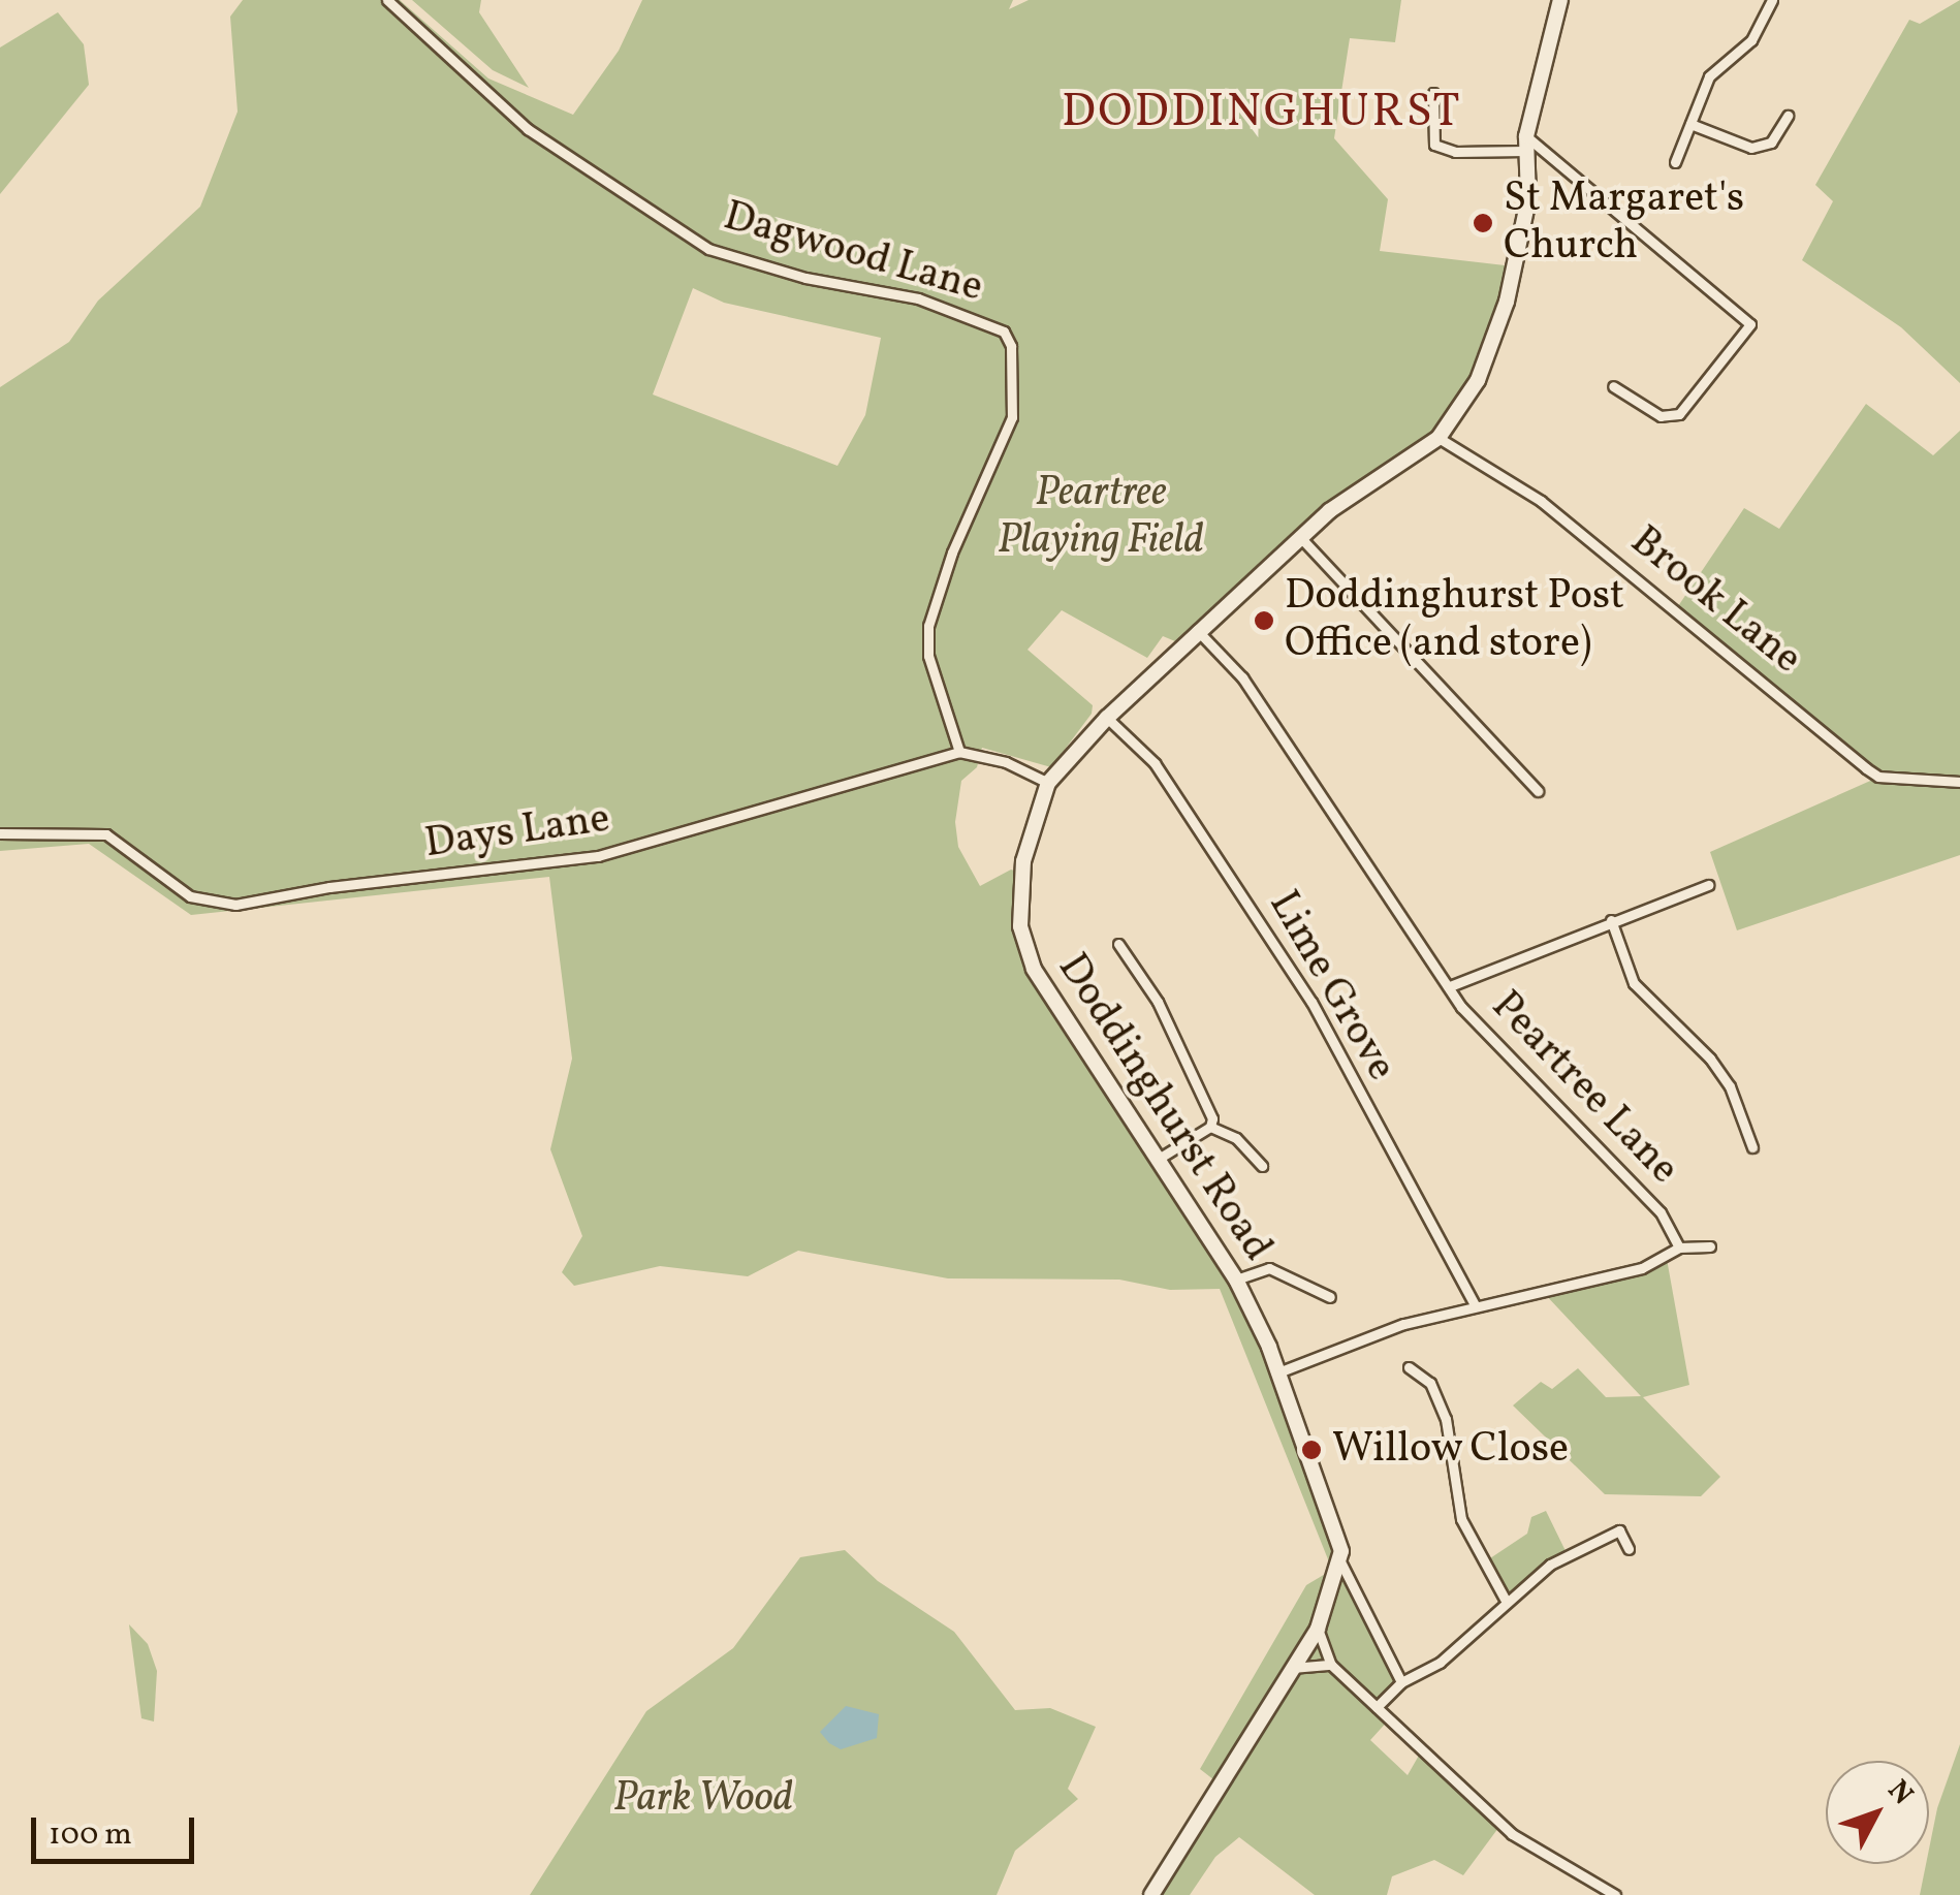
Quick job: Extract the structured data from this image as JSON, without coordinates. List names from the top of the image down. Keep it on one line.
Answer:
{"streets":{"street":["Dagwood Lane","Brook Lane","Days Lane","Lime Grove","Peartree Lane","Doddinghurst Road"]},"crossings":[["Dagwood Lane","Days Lane"],["Brook Lane","Doddinghurst Road"],["Days Lane","Doddinghurst Road"],["Lime Grove","Peartree Lane"],["Lime Grove","Doddinghurst Road"],["Peartree Lane","Doddinghurst Road"]],"districts":["DODDINGHURST"],"parks":["Peartree Playing Field","Park Wood"],"places":["St Margaret's Church","Doddinghurst Post Office (and store)","Willow Close"],"scale_bar":"100 m","north":"top right"}
